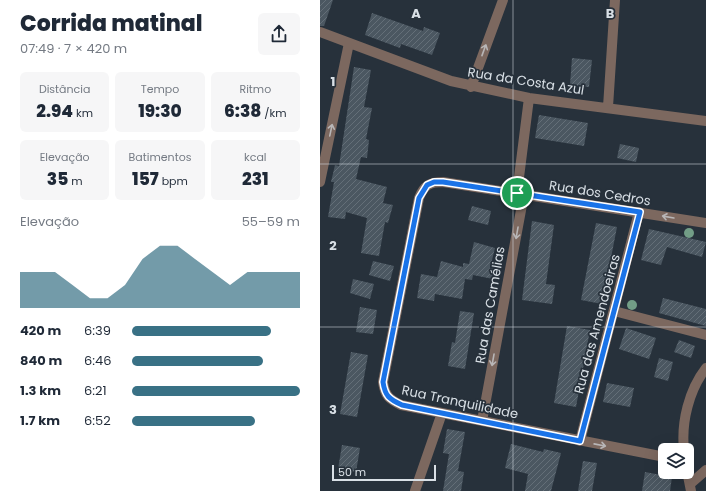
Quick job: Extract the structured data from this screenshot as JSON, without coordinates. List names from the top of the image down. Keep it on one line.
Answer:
{"streets":{"street":["Rua da Costa Azul","Rua dos Cedros","Rua das Camélias","Rua das Amendoeiras","Rua Tranquilidade"]},"crossings":[["Rua da Costa Azul","Rua das Camélias"],["Rua dos Cedros","Rua das Camélias"],["Rua dos Cedros","Rua das Amendoeiras"],["Rua dos Cedros","Rua Tranquilidade"],["Rua das Camélias","Rua Tranquilidade"],["Rua das Amendoeiras","Rua Tranquilidade"]],"one_way":["Rua das Camélias"],"scale_bar":"50 m","page":{"heading":["Corrida matinal","07:49 · 7 × 420 m"],"stats":[["Distância","2.94 km"],["Tempo","19:30"],["Ritmo","6:38 /km"],["Elevação","35 m"],["Batimentos","157 bpm"],["kcal","231"]],"chart":["Elevação","55–59 m"],"list":[{"name":"420 m","note":"6:39"},{"name":"840 m","note":"6:46"},{"name":"1.3 km","note":"6:21"},{"name":"1.7 km","note":"6:52"}],"scale":"50 m"},"grid":{"columns":["A","B"],"rows":["1","2","3"]}}
